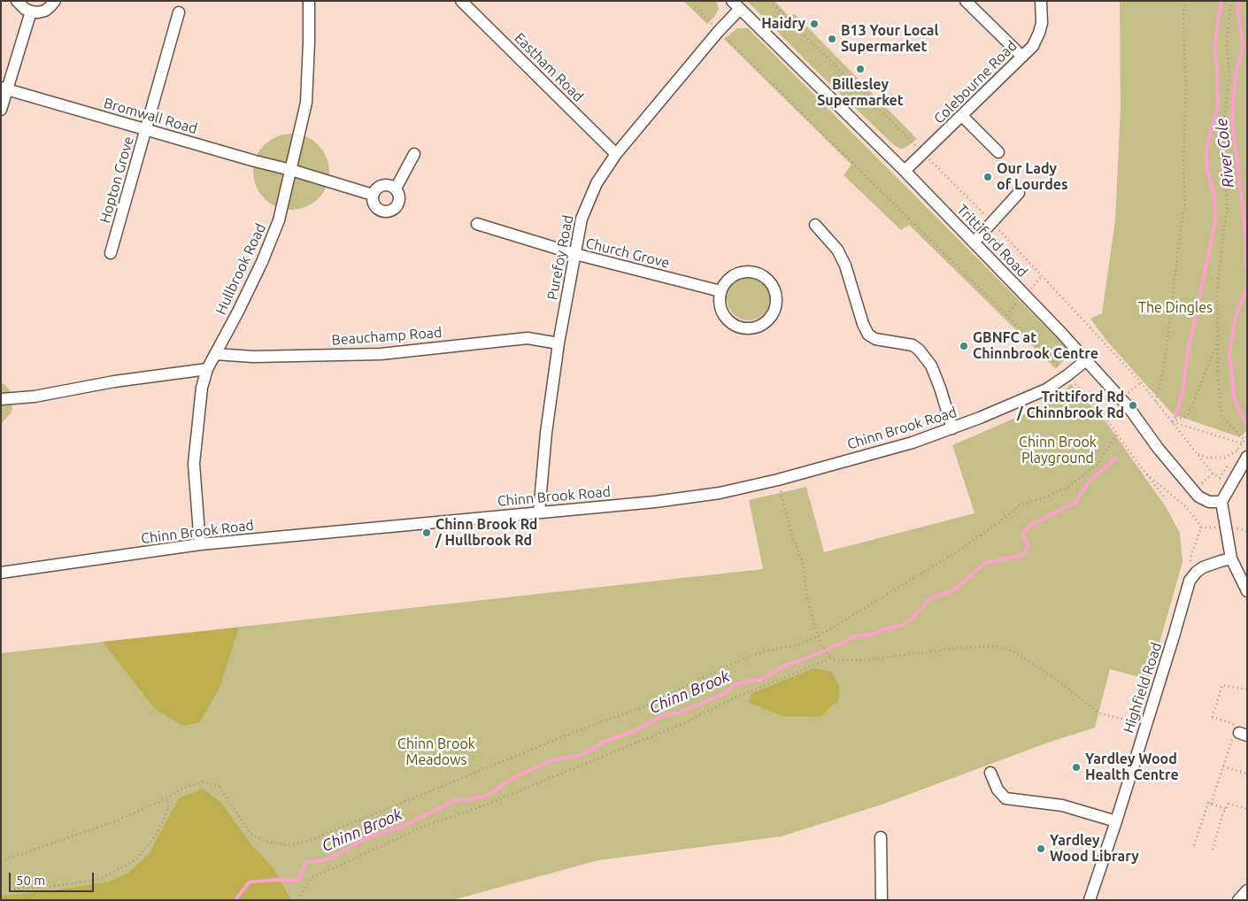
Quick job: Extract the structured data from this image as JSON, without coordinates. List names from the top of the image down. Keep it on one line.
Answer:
{"streets":{"street":["Eastham Road","Colebourne Road","Bromwall Road","Hopton Grove","Trittiford Road","Church Grove","Purefoy Road","Hullbrook Road","Beauchamp Road","Chinn Brook Road","Highfield Road"]},"crossings":[["Eastham Road","Purefoy Road"],["Colebourne Road","Trittiford Road"],["Bromwall Road","Hopton Grove"],["Bromwall Road","Hullbrook Road"],["Trittiford Road","Purefoy Road"],["Trittiford Road","Chinn Brook Road"],["Church Grove","Purefoy Road"],["Purefoy Road","Beauchamp Road"],["Purefoy Road","Chinn Brook Road"],["Hullbrook Road","Beauchamp Road"],["Hullbrook Road","Chinn Brook Road"]],"water":["River Cole","Chinn Brook"],"parks":["The Dingles","Chinn Brook Playground","Chinn Brook Meadows"],"places":["Haidry","B13 Your Local Supermarket","Billesley Supermarket","Our Lady of Lourdes","GBNFC at Chinnbrook Centre","Trittiford Rd / Chinnbrook Rd","Chinn Brook Rd / Hullbrook Rd","Yardley Wood Health Centre","Yardley Wood Library"],"scale_bar":"50 m"}
